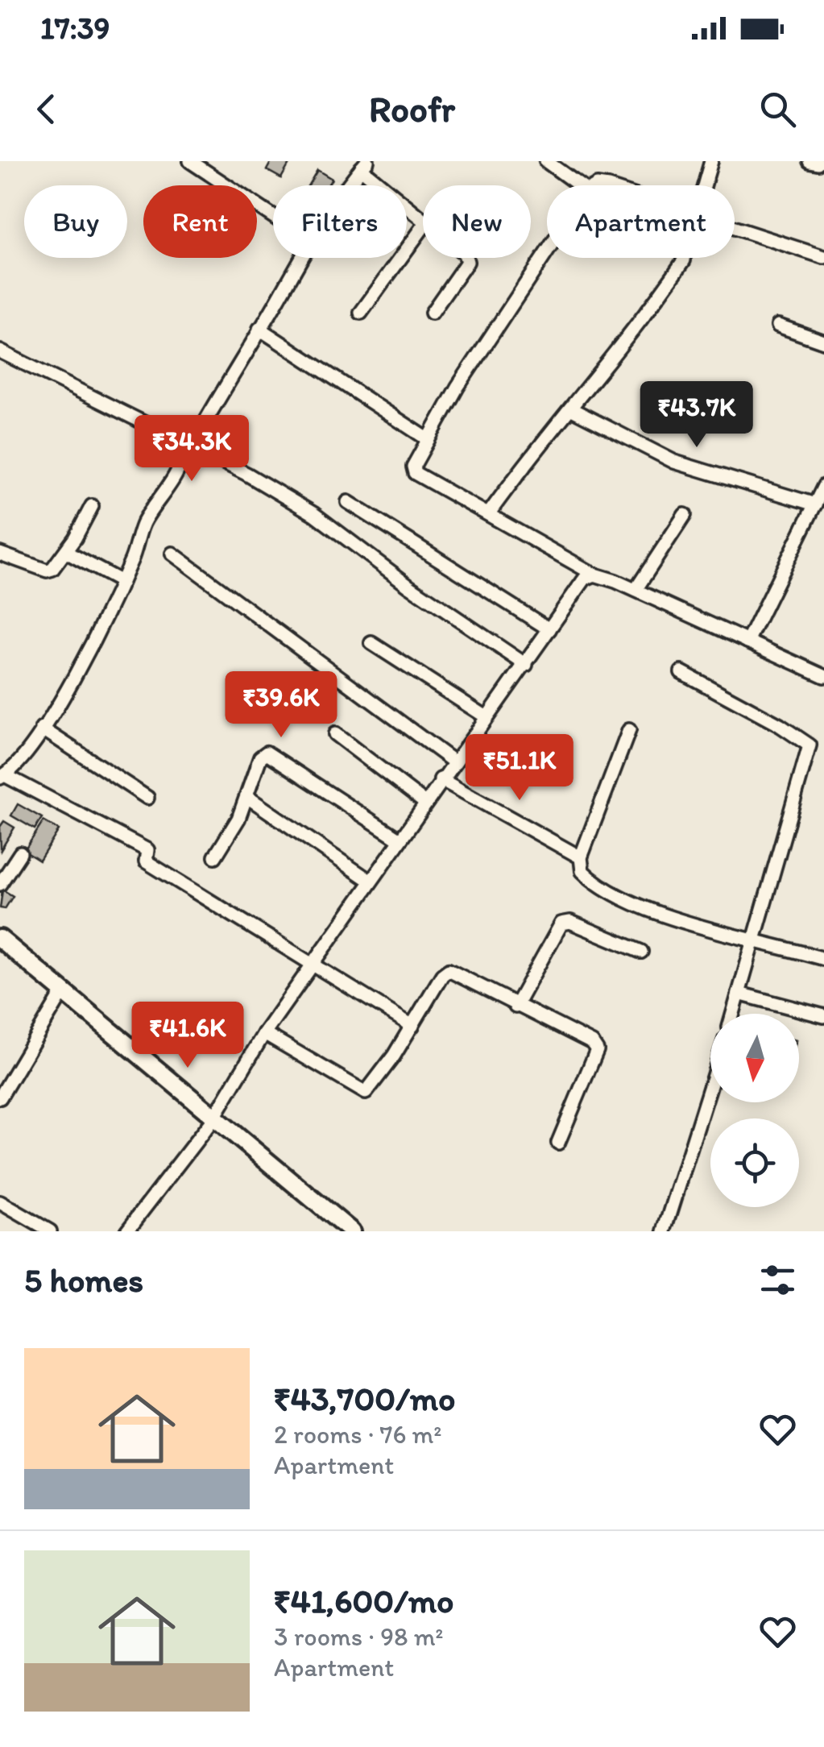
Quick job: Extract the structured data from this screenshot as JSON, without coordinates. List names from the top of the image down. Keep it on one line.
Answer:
{"north":"bottom","page":{"status":"17:39","header":"Roofr","chip":["Buy","Rent","Filters","New","Apartment"],"price":["₹43.7K","₹34.3K","₹39.6K","₹51.1K","₹41.6K"],"heading":"5 homes","list":[{"name":"₹43,700/mo","note":"2 rooms · 76 m² · Apartment"},{"name":"₹41,600/mo","note":"3 rooms · 98 m² · Apartment"}]}}
